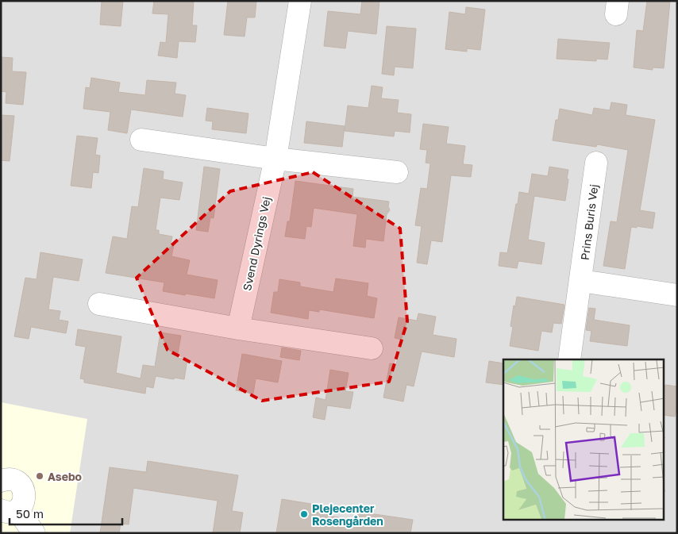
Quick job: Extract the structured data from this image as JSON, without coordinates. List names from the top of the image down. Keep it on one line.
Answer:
{"streets":{"street":["Prins Buris Vej","Svend Dyrings Vej"]},"places":["Asebo","Plejecenter Rosengården"],"scale_bar":"50 m"}
